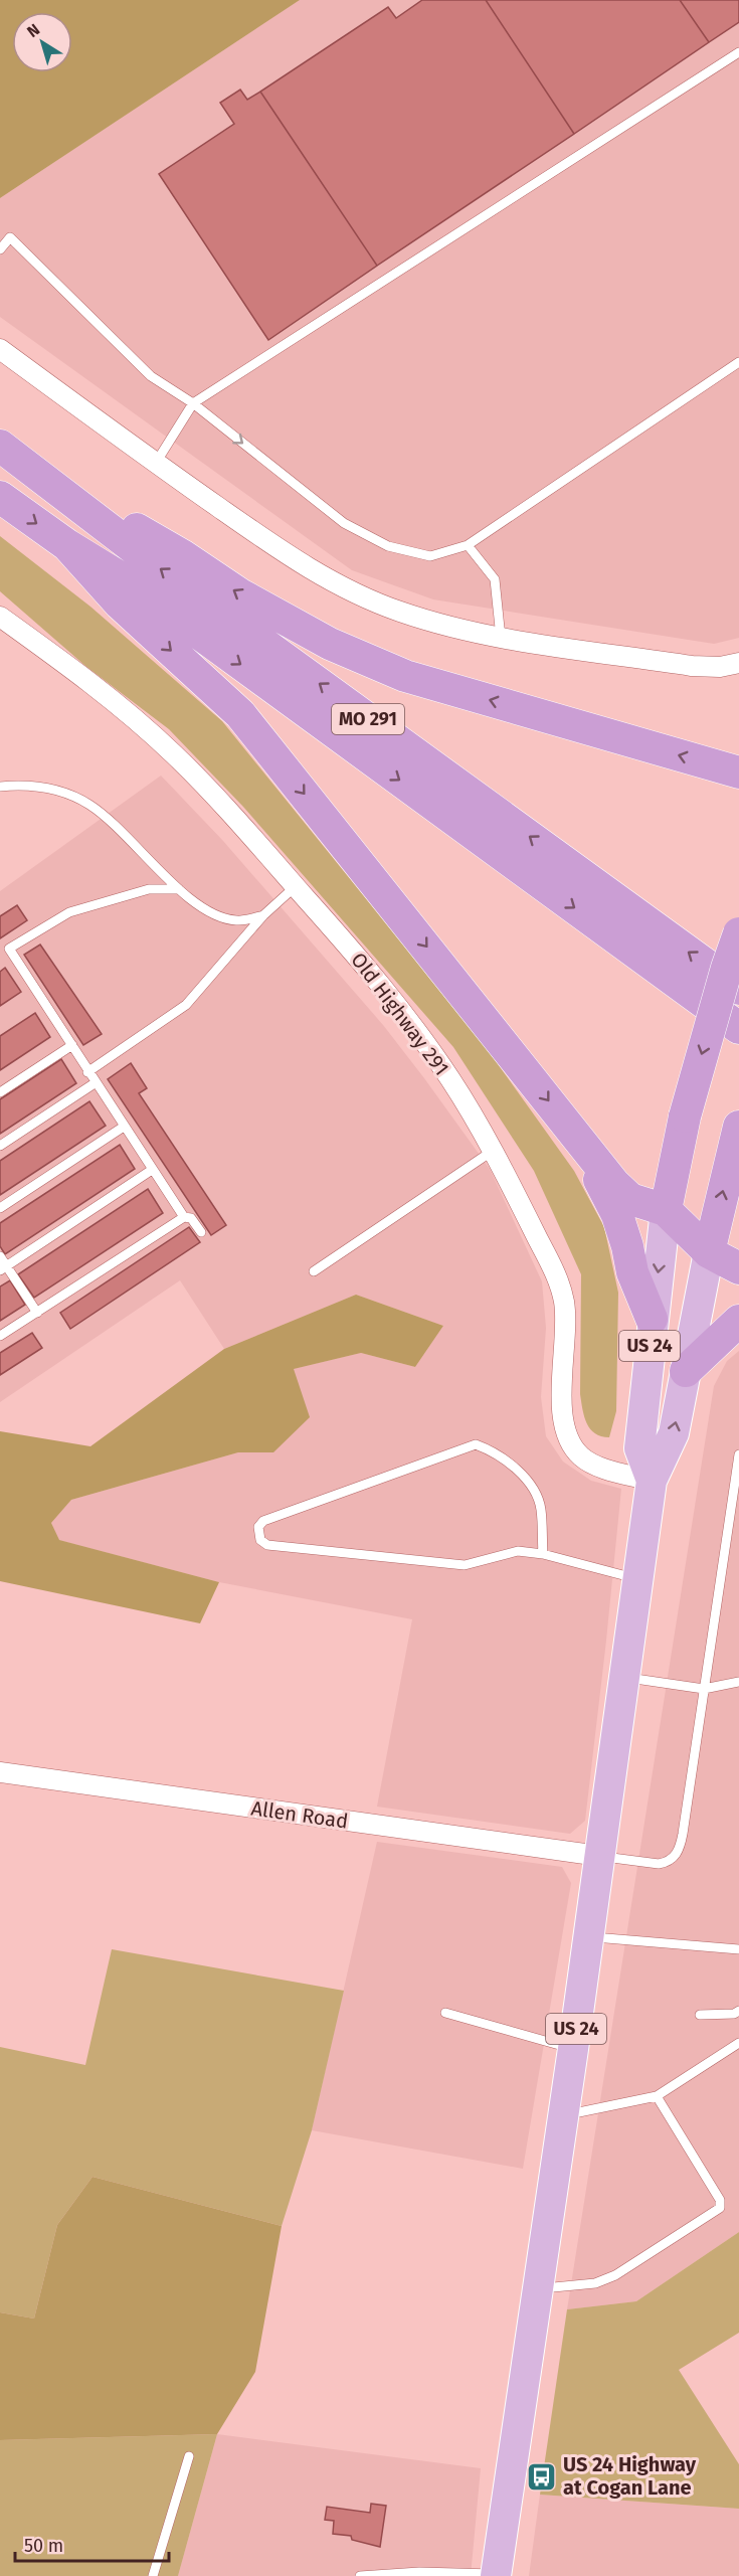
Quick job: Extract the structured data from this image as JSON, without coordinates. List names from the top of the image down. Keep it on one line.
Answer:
{"streets":{"highway":["MO 291","US 24"],"street":["Old Highway 291","Allen Road"]},"crossings":[["Old Highway 291","US 24"],["US 24","Allen Road"]],"places":{"bus stop":["US 24 Highway at Cogan Lane"]},"scale_bar":"50 m","north":"top left"}
